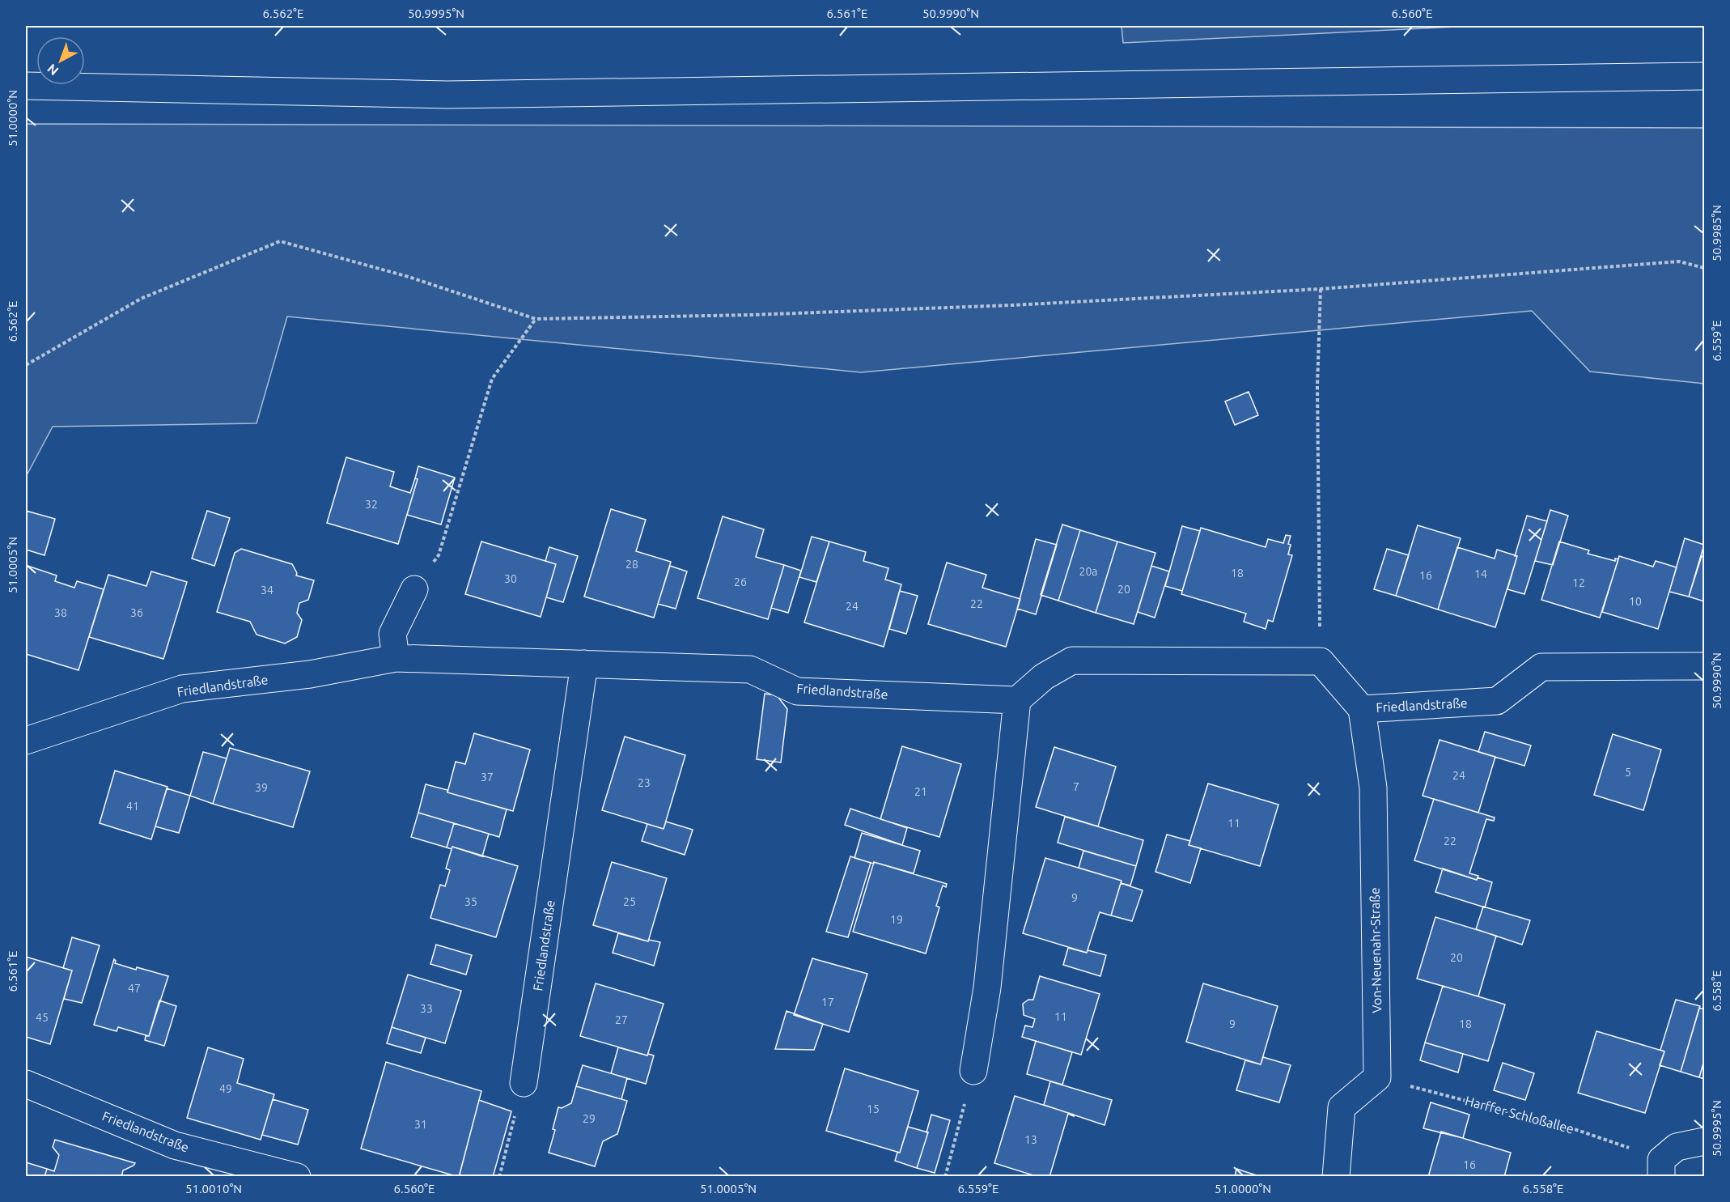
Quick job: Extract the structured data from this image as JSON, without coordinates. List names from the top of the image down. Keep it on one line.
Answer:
{"streets":{"street":["Friedlandstraße","Von-Neuenahr-Straße"],"path":["Harffer Schloßallee"]},"crossings":[["Friedlandstraße","Von-Neuenahr-Straße"],["Von-Neuenahr-Straße","Harffer Schloßallee"]],"house_numbers":["32","28","20a","18","14","16","30","26","12","20","34","10","22","24","38","36","5","24","37","23","7","39","21","41","11","22","9","35","25","19","20","47","17","33","11","45","27","9","18","49","15","29","31","13","16"],"north":"bottom left","coordinates":["6.562°E","50.9995°N","6.561°E","50.9990°N","6.560°E","51.0000°N","50.9985°N","6.559°E","51.0005°N","6.558°E","51.0010°N"]}
